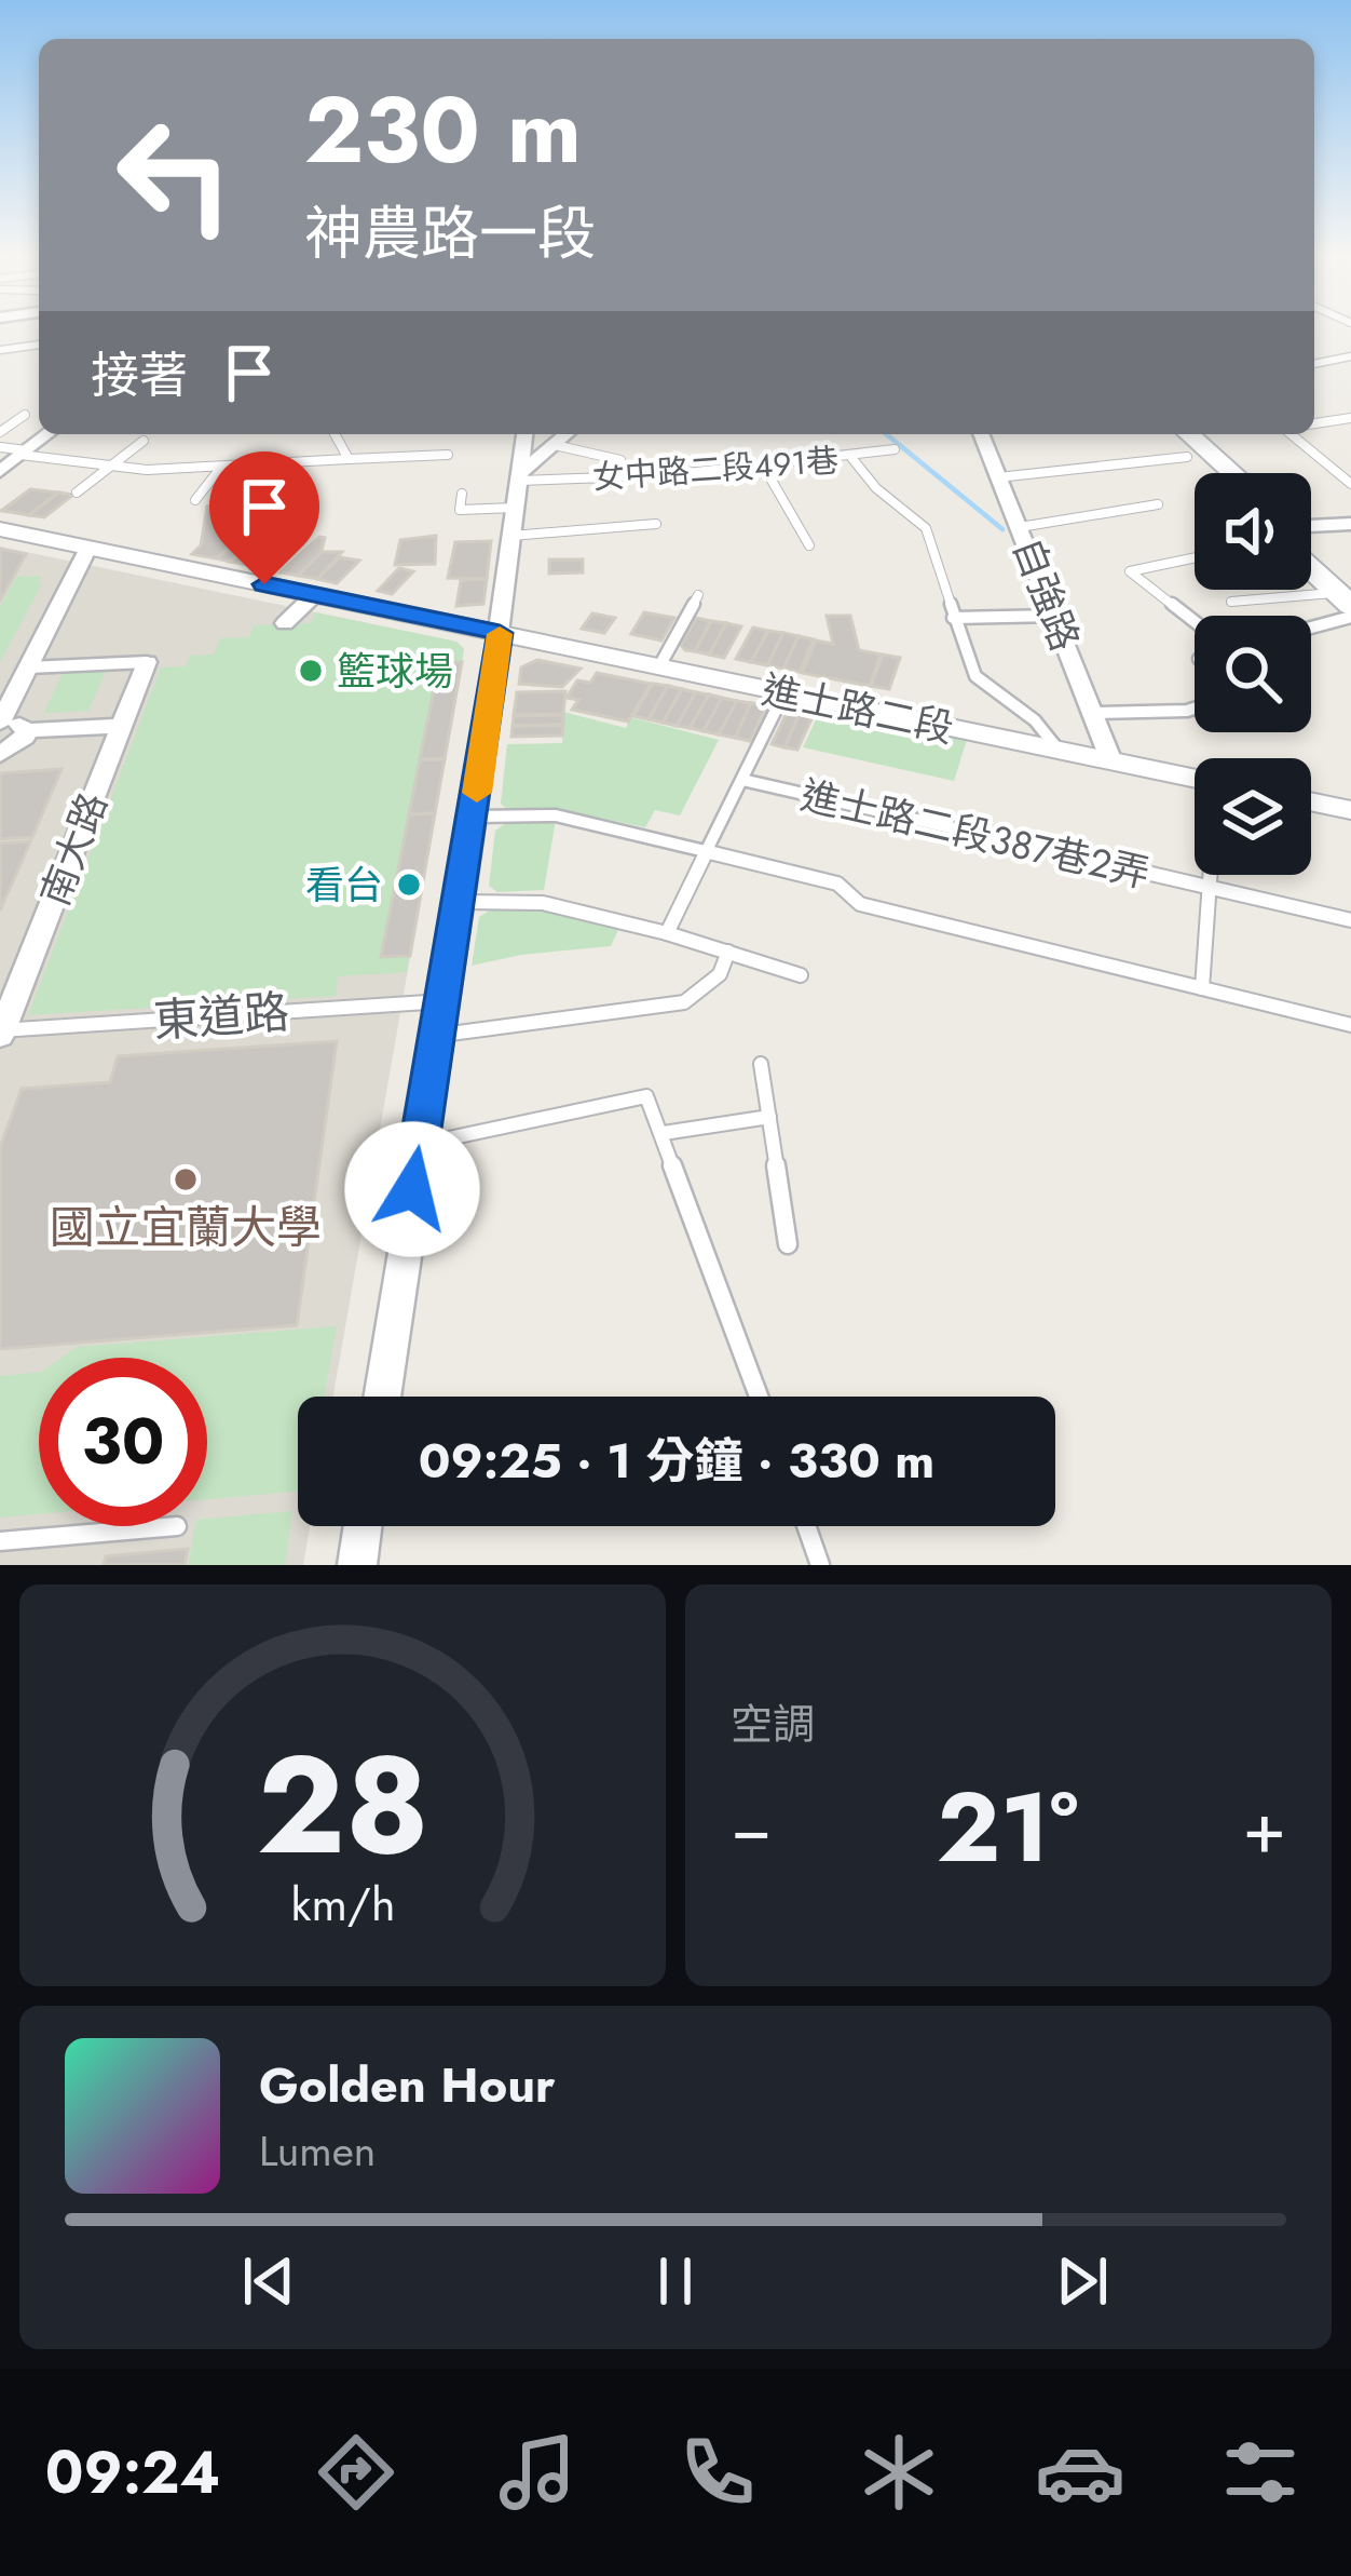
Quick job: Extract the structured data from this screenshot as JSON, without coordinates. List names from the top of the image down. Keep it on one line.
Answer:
{"streets":{"street":["自強路","進士路二段","南大路"],"lane":["女中路二段491巷","進士路二段387巷2弄","東道路"]},"crossings":[["女中路二段491巷","進士路二段"],["自強路","進士路二段"],["南大路","東道路"]],"places":["籃球場","看台","國立宜蘭大學"],"page":{"turn":["230 m","神農路一段"],"then":"接著","limit":"30","trip":"09:25 · 1 分鐘 · 330 m","tile":"空調","heat":["−","21°","+"],"song":["Golden Hour","Lumen"],"tabs":"09:24","gauge":["28","km/h"]}}
